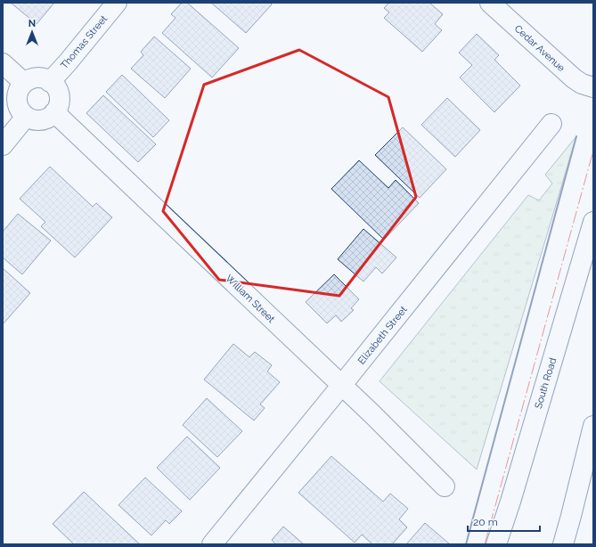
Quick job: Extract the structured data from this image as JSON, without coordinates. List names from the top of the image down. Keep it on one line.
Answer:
{"streets":{"main road":["Thomas Street","Cedar Avenue","William Street","Elizabeth Street","South Road"]},"crossings":[["Thomas Street","William Street"],["William Street","Elizabeth Street"]],"scale_bar":"20 m","north":"top"}
